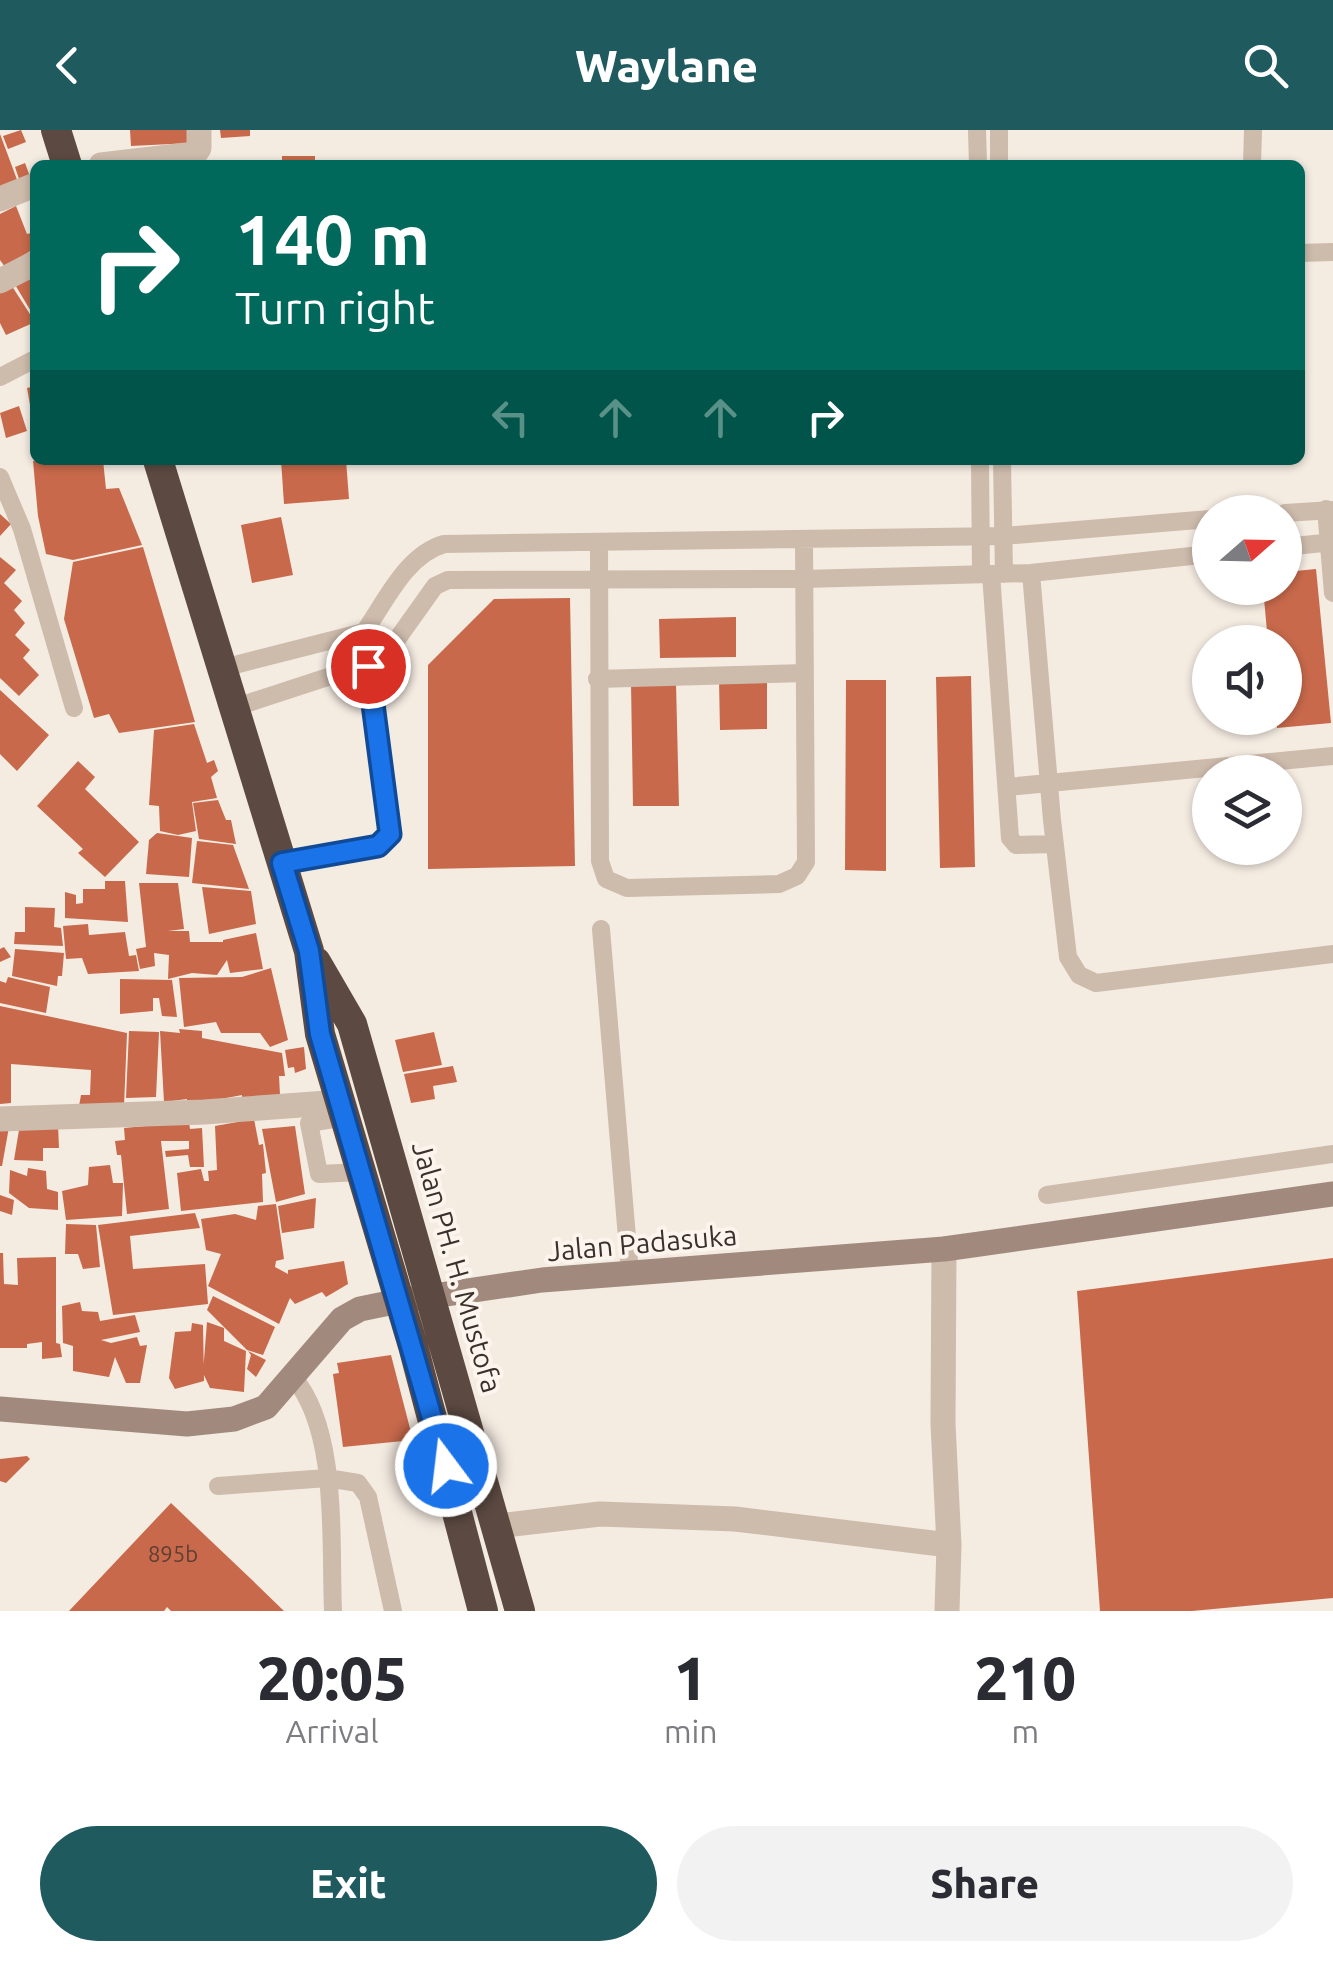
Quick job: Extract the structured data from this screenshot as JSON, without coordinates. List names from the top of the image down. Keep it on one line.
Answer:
{"streets":{"highway":["Jalan PH. H. Mustofa"],"street":["Jalan Padasuka"]},"crossings":[["Jalan Padasuka","Jalan PH. H. Mustofa"]],"house_numbers":["895b"],"north":"right","page":{"header":"Waylane","turn":["140 m","Turn right"],"eta":["20:05","Arrival","1","min","210","m"],"buttons":["Exit","Share"]}}
